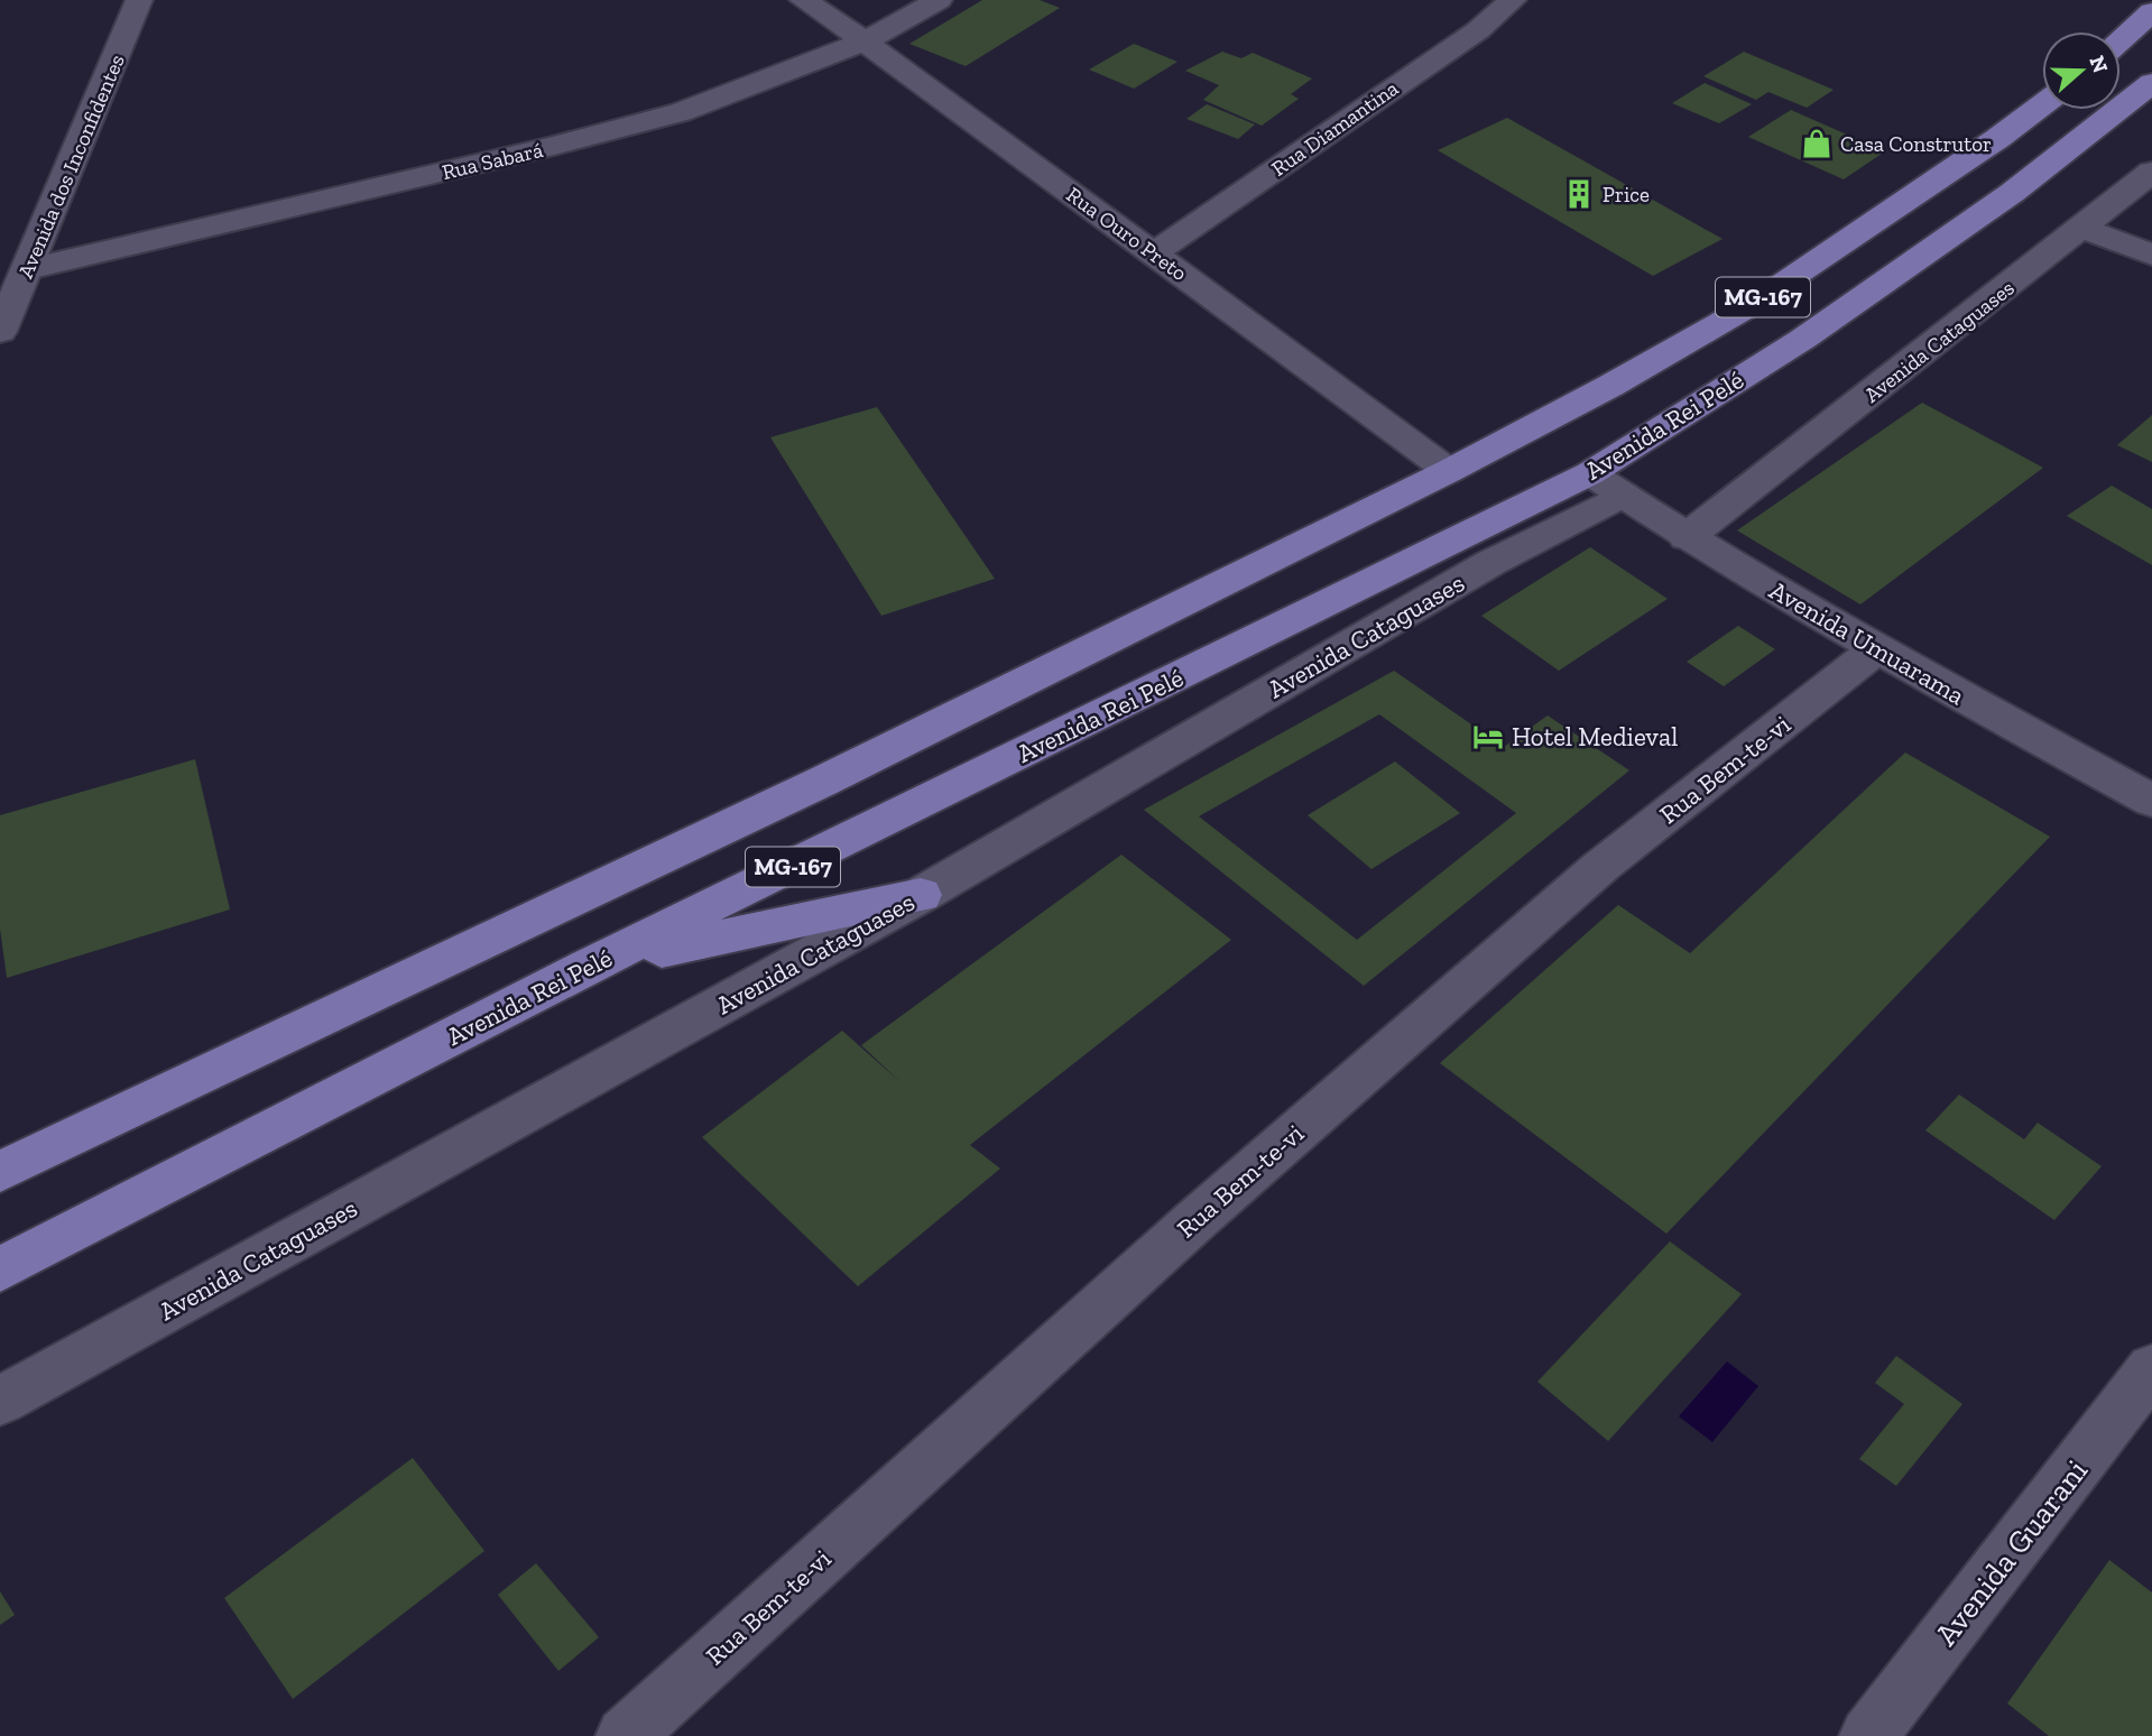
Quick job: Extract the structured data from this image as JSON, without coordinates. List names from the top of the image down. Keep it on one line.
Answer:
{"streets":{"main road":["MG-167","Avenida Rei Pelé"],"street":["Rua Diamantina","Rua Sabará","Avenida dos Inconfidentes","Rua Ouro Preto","Avenida Cataguases","Avenida Umuarama","Rua Bem-te-vi","Avenida Guarani"]},"crossings":[["Rua Diamantina","Rua Ouro Preto"],["Rua Sabará","Avenida dos Inconfidentes"],["Rua Sabará","Rua Ouro Preto"],["Rua Ouro Preto","MG-167"],["Avenida Cataguases","Avenida Rei Pelé"],["Avenida Cataguases","Avenida Umuarama"],["Avenida Rei Pelé","Avenida Umuarama"],["Avenida Umuarama","Rua Bem-te-vi"]],"places":{"shop":["Casa Construtor"],"building":["Price"],"hotel":["Hotel Medieval"]},"north":"right"}
